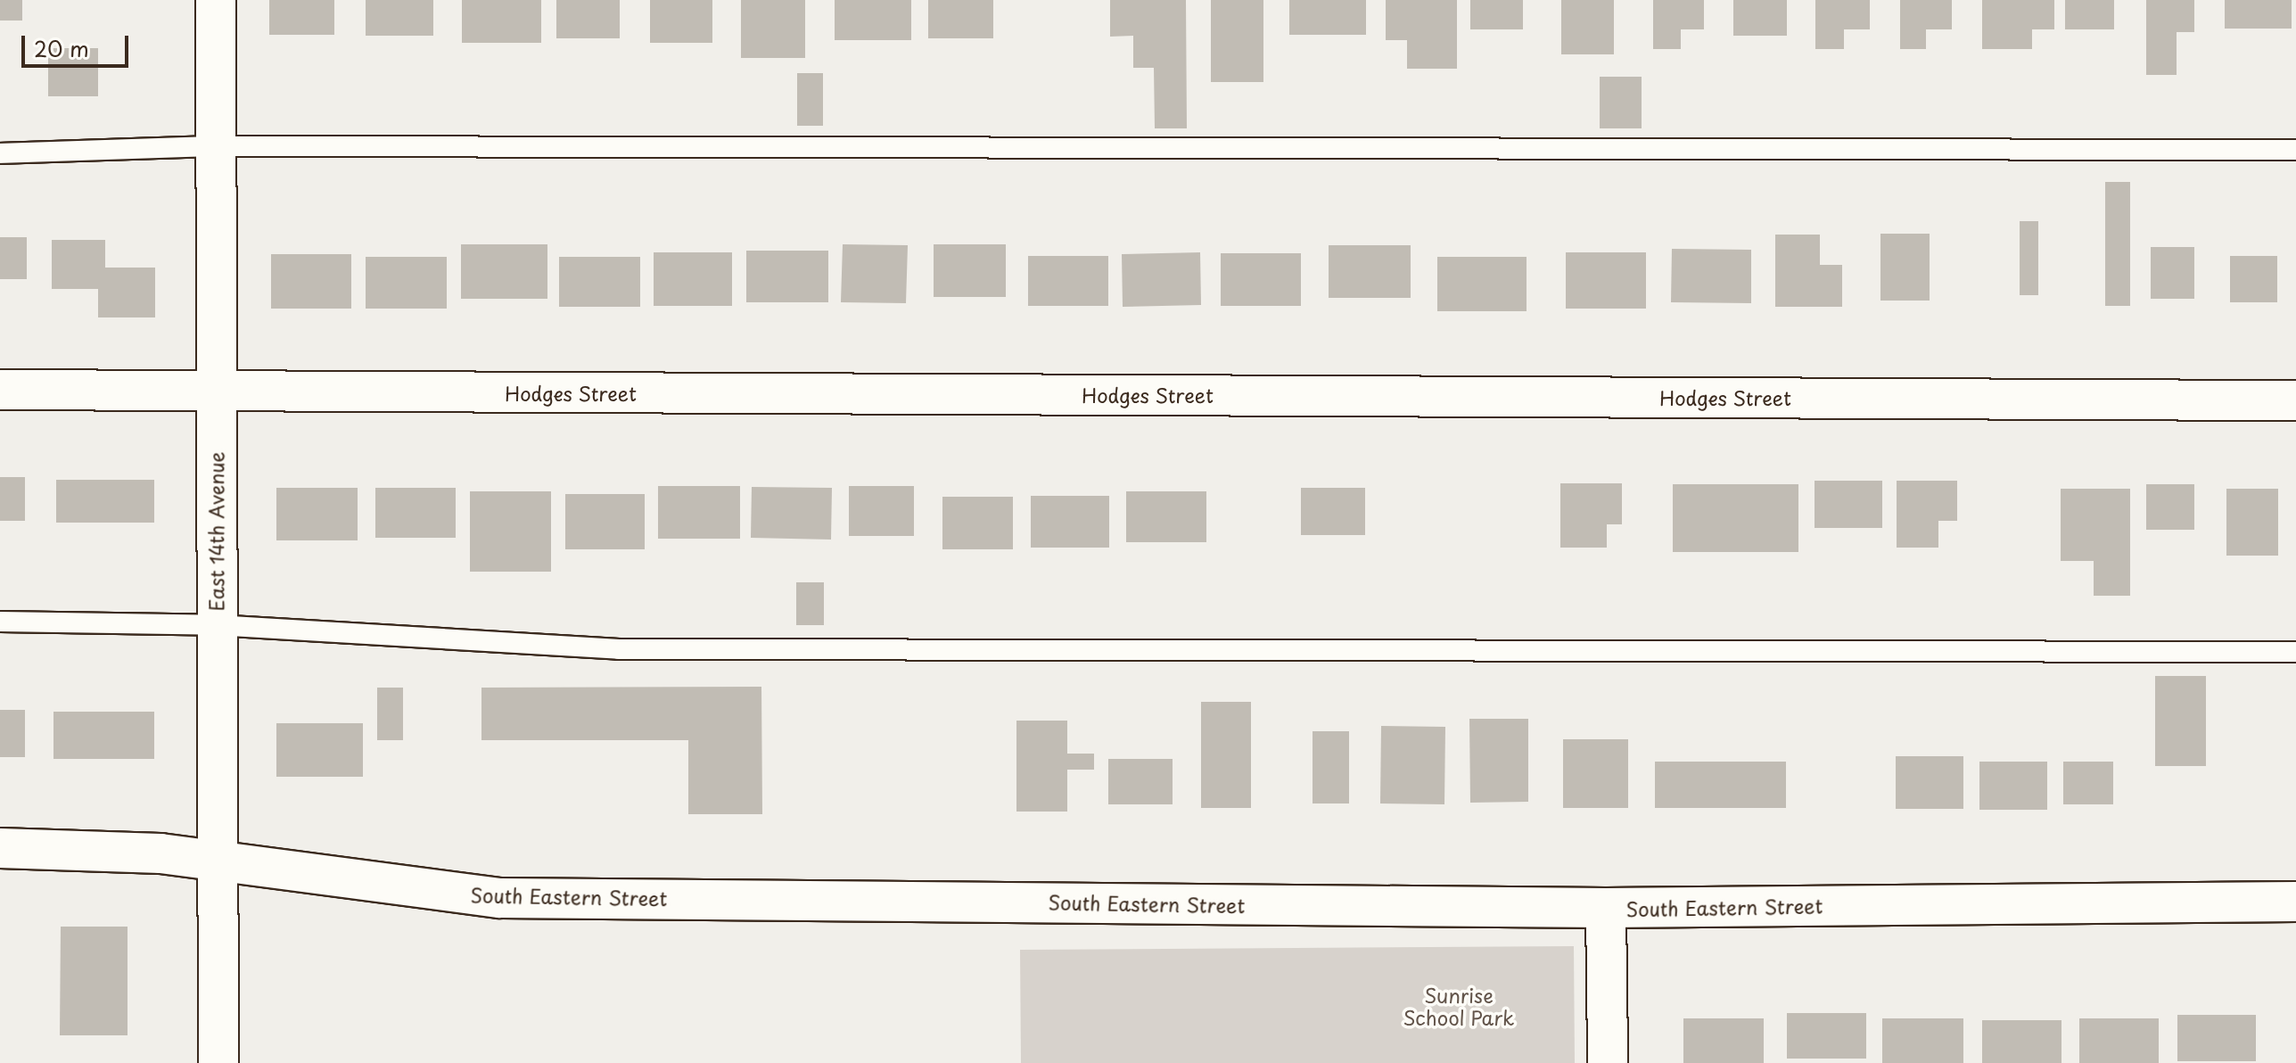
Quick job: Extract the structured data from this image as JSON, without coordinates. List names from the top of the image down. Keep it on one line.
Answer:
{"streets":{"street":["Hodges Street","East 14th Avenue","South Eastern Street"]},"crossings":[["Hodges Street","East 14th Avenue"],["East 14th Avenue","South Eastern Street"]],"parks":["Sunrise School Park"],"scale_bar":"20 m"}
